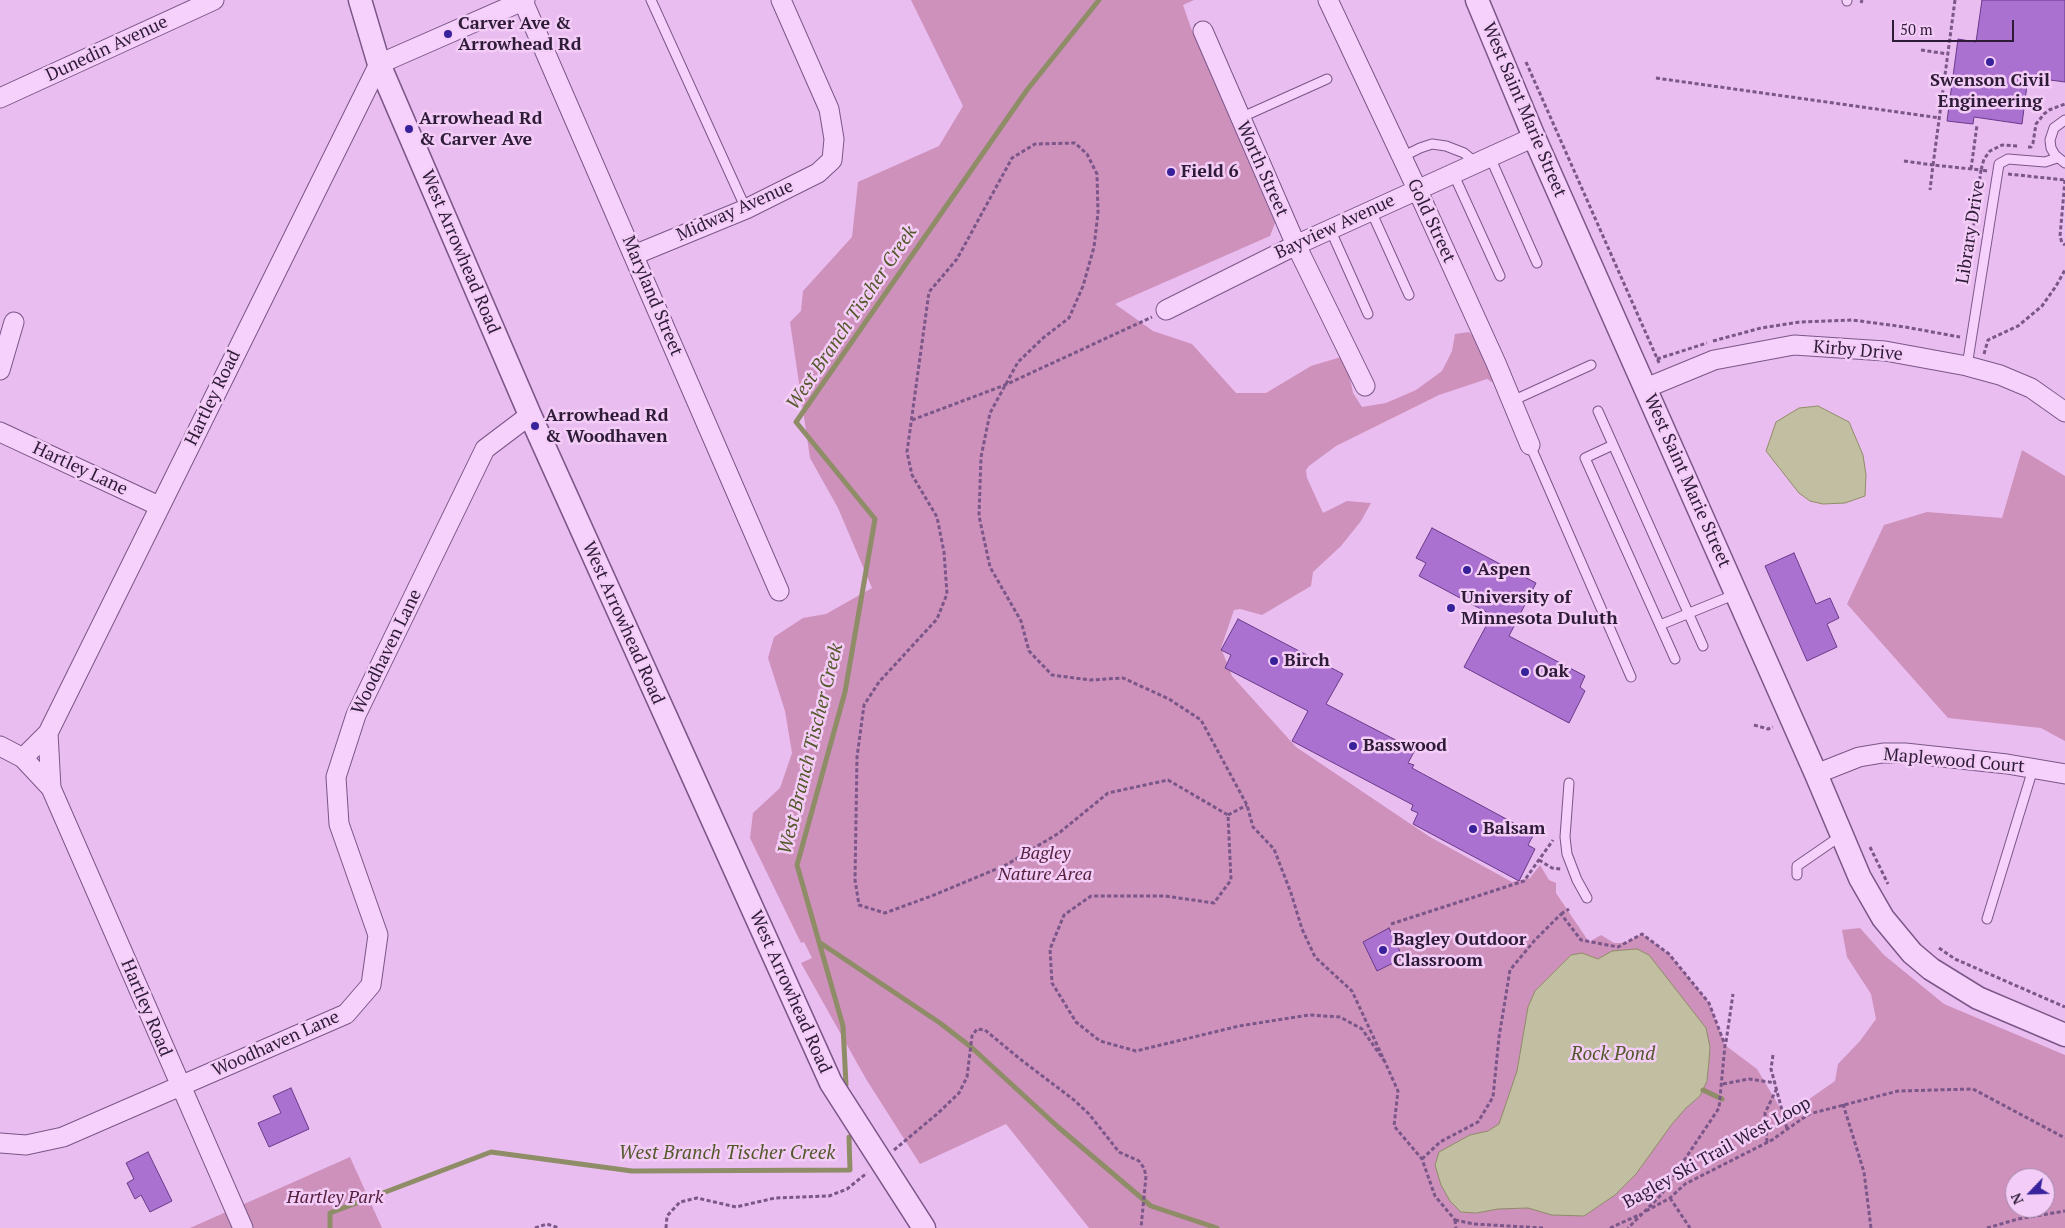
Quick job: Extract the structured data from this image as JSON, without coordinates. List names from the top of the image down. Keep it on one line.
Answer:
{"streets":{"street":["Dunedin Avenue","West Saint Marie Street","Worth Street","Midway Avenue","Gold Street","Bayview Avenue","West Arrowhead Road","Maryland Street","Kirby Drive","Hartley Road","Hartley Lane","Woodhaven Lane","Maplewood Court"],"lane":["Library Drive"],"path":["Bagley Ski Trail West Loop"]},"crossings":[["West Saint Marie Street","Bayview Avenue"],["West Saint Marie Street","Kirby Drive"],["West Saint Marie Street","Maplewood Court"],["Worth Street","Bayview Avenue"],["Midway Avenue","Maryland Street"],["Gold Street","Bayview Avenue"],["Library Drive","Kirby Drive"],["West Arrowhead Road","Hartley Road"],["West Arrowhead Road","Woodhaven Lane"],["Hartley Road","Hartley Lane"],["Hartley Road","Woodhaven Lane"]],"water":["West Branch Tischer Creek","Rock Pond"],"parks":["Bagley Nature Area","Hartley Park"],"places":["Carver Ave & Arrowhead Rd","Swenson Civil Engineering","Arrowhead Rd & Carver Ave","Field 6","Arrowhead Rd & Woodhaven","Aspen","University of Minnesota Duluth","Birch","Oak","Basswood","Balsam","Bagley Outdoor Classroom"],"scale_bar":"50 m","north":"bottom left"}
